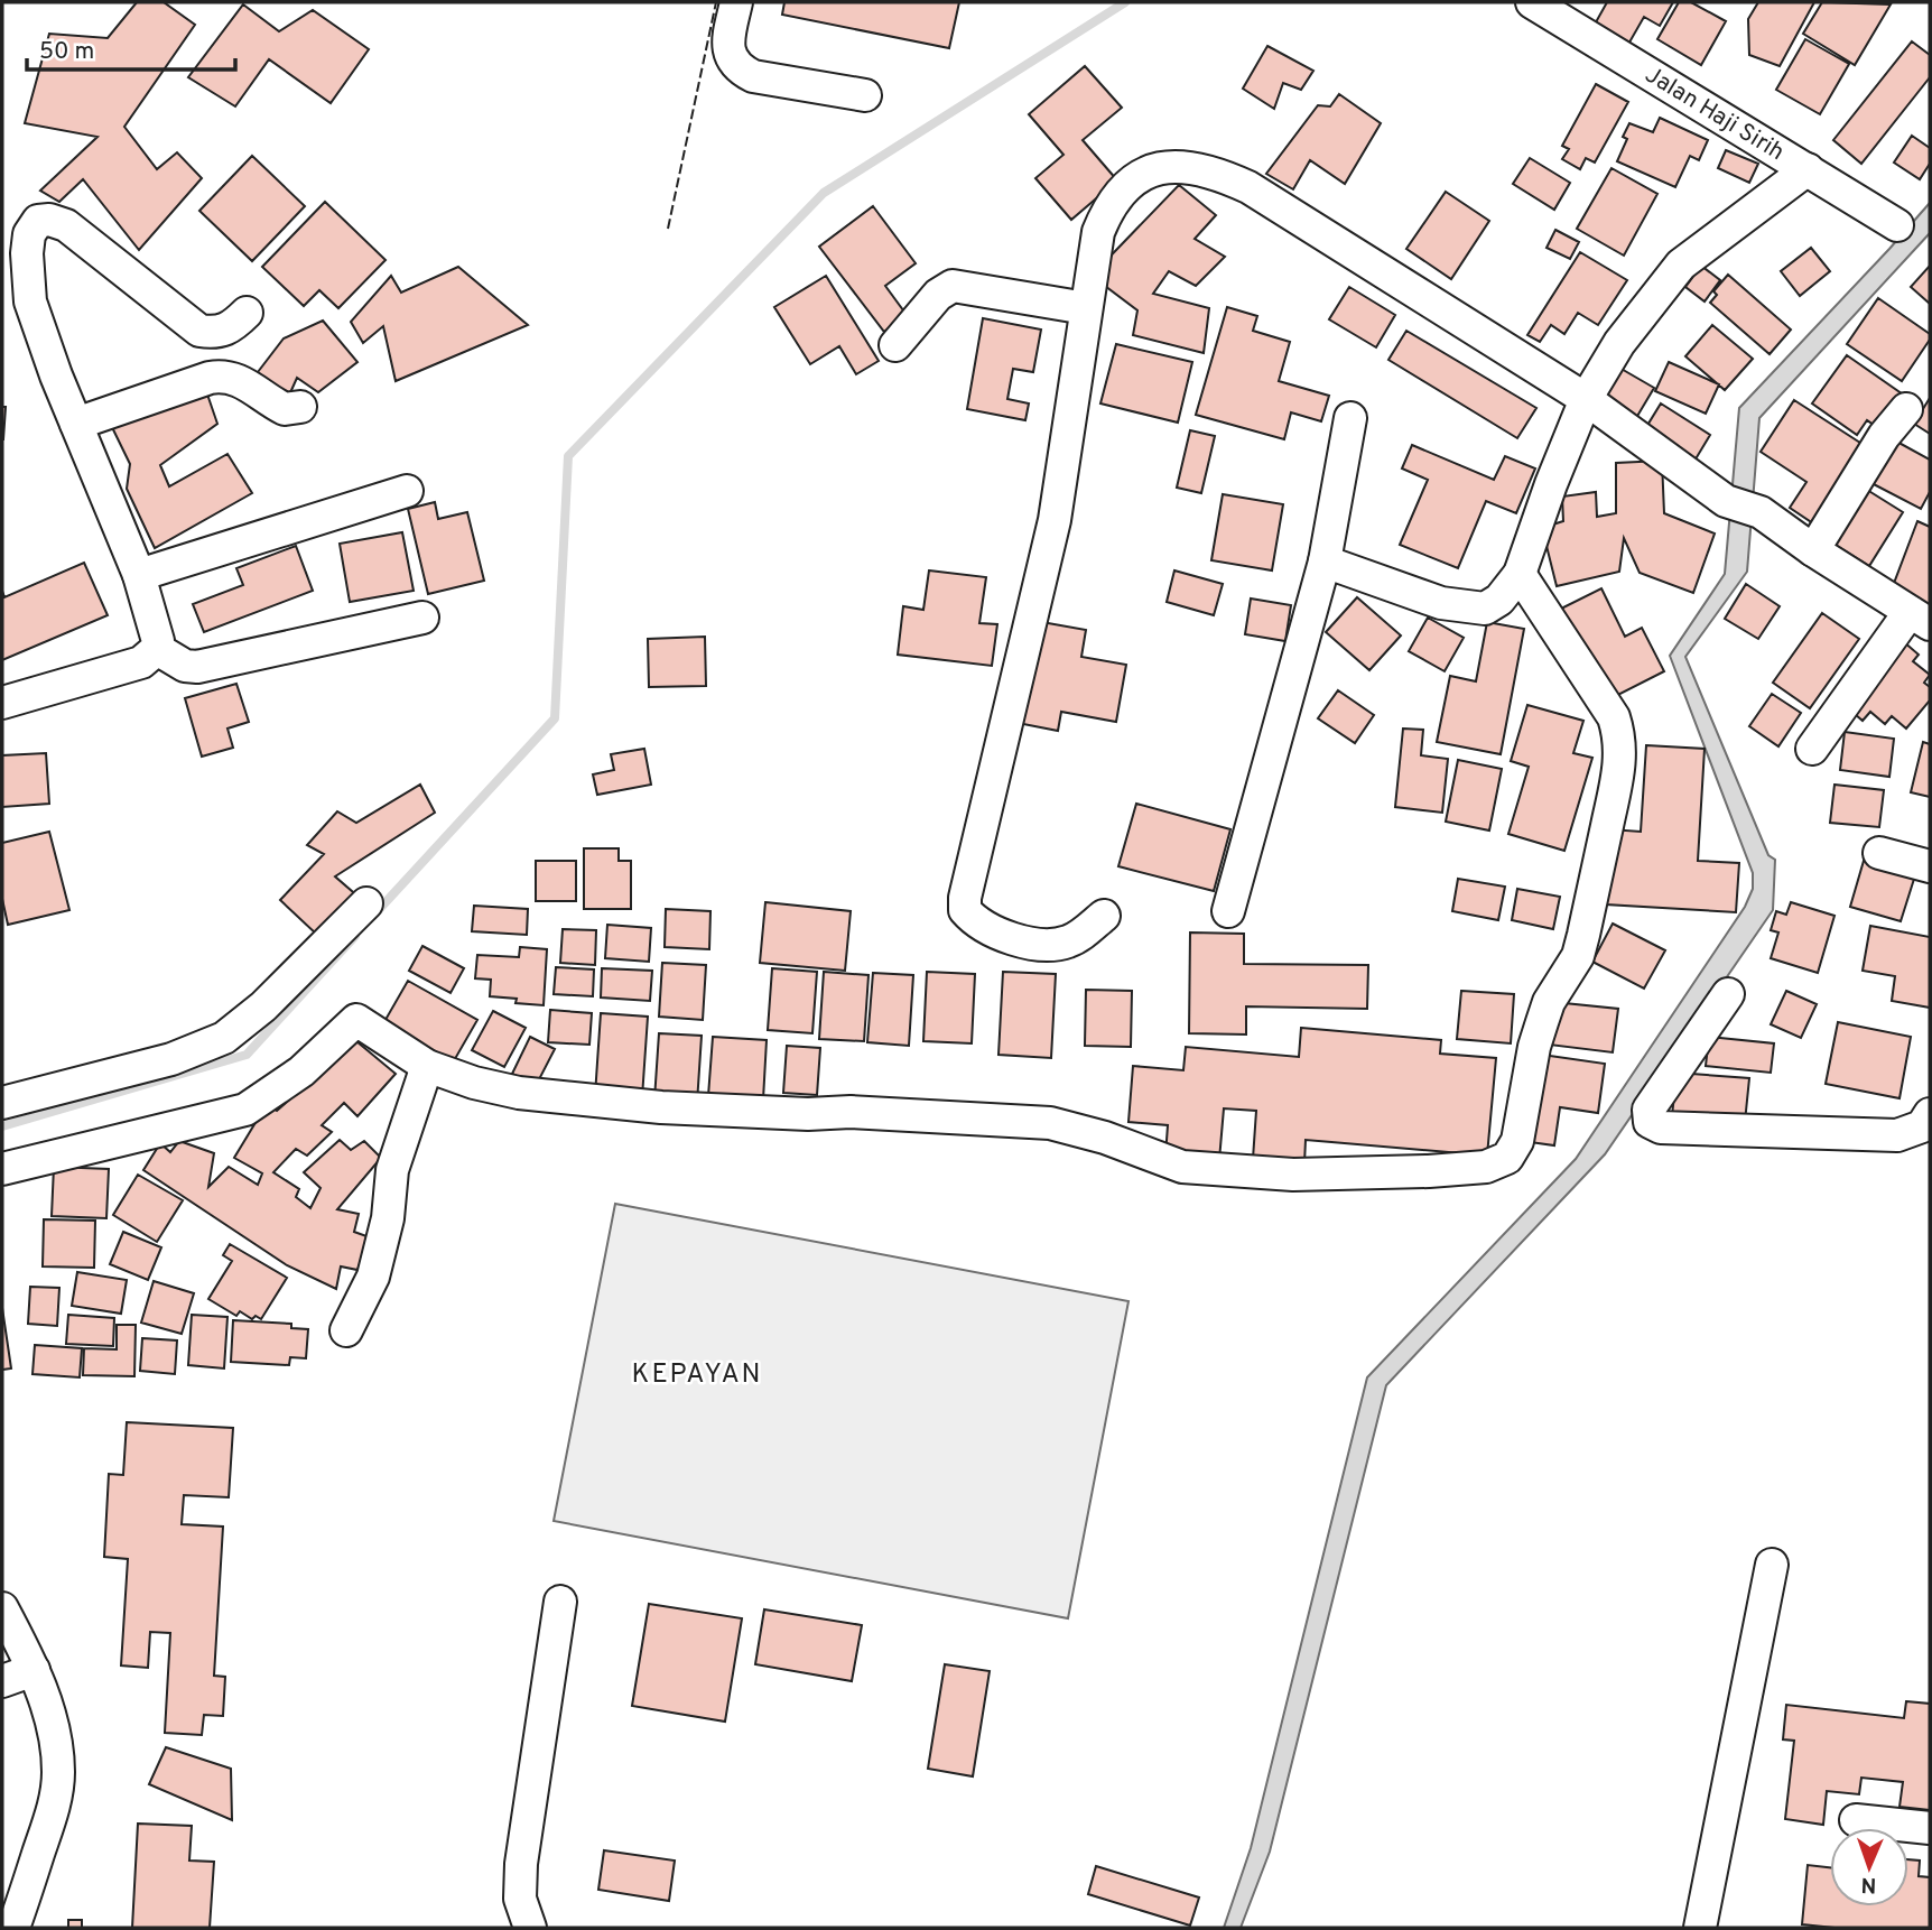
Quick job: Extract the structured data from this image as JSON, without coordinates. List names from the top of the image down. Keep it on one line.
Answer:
{"streets":{"street":["Jalan Haji Sirih"]},"districts":["KEPAYAN"],"scale_bar":"50 m","north":"bottom"}
